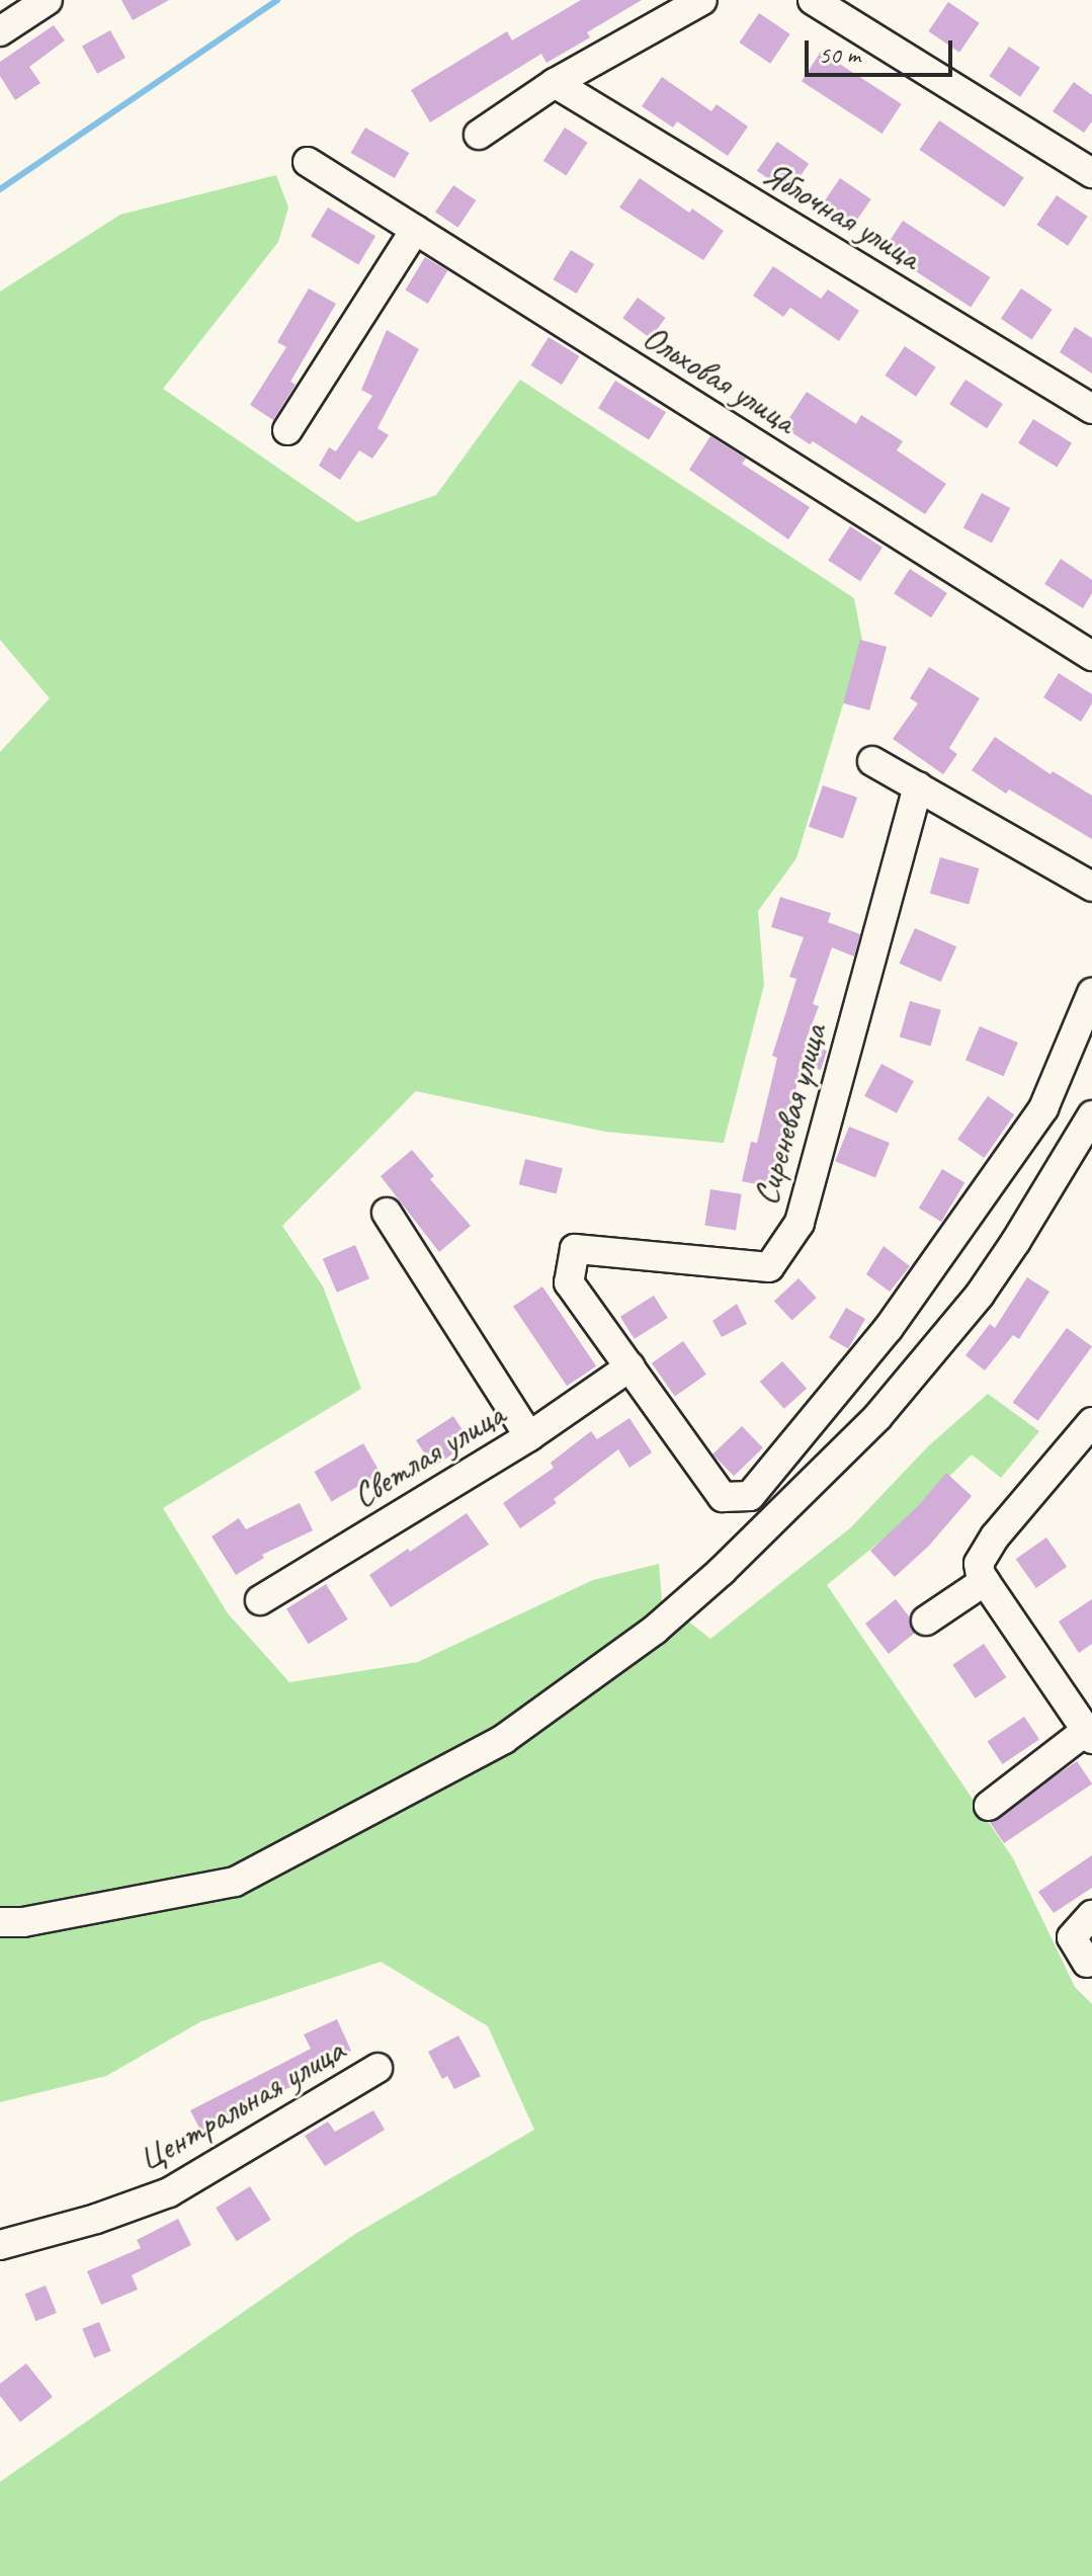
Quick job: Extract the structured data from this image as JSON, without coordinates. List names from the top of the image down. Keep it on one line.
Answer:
{"streets":{"street":["Яблочная улица","Ольховая улица","Сиреневая улица","Светлая улица","Центральная улица"]},"crossings":[["Сиреневая улица","Светлая улица"]],"scale_bar":"50 m"}
